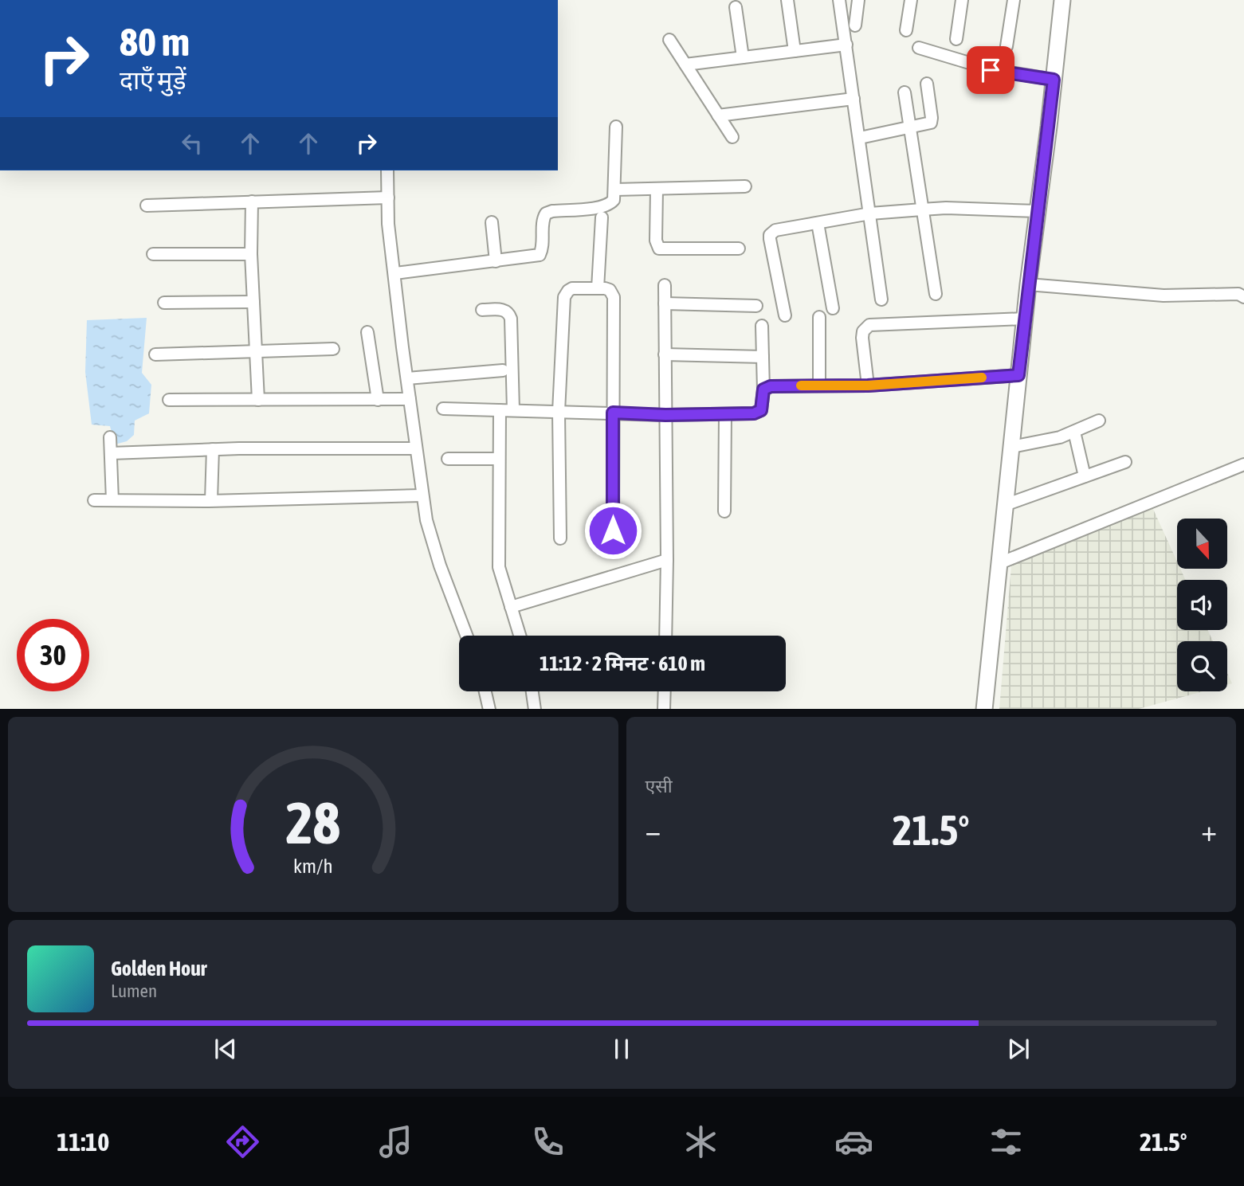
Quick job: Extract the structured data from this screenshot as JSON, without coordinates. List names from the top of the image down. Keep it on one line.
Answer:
{"north":"bottom","page":{"turn":["80 m","दाएँ मुड़ें"],"limit":"30","trip":"11:12 · 2 मिनट · 610 m","tile":"एसी","heat":["−","21.5°","+"],"song":["Golden Hour","Lumen"],"tabs":["11:10","21.5°"],"gauge":["28","km/h"]}}
